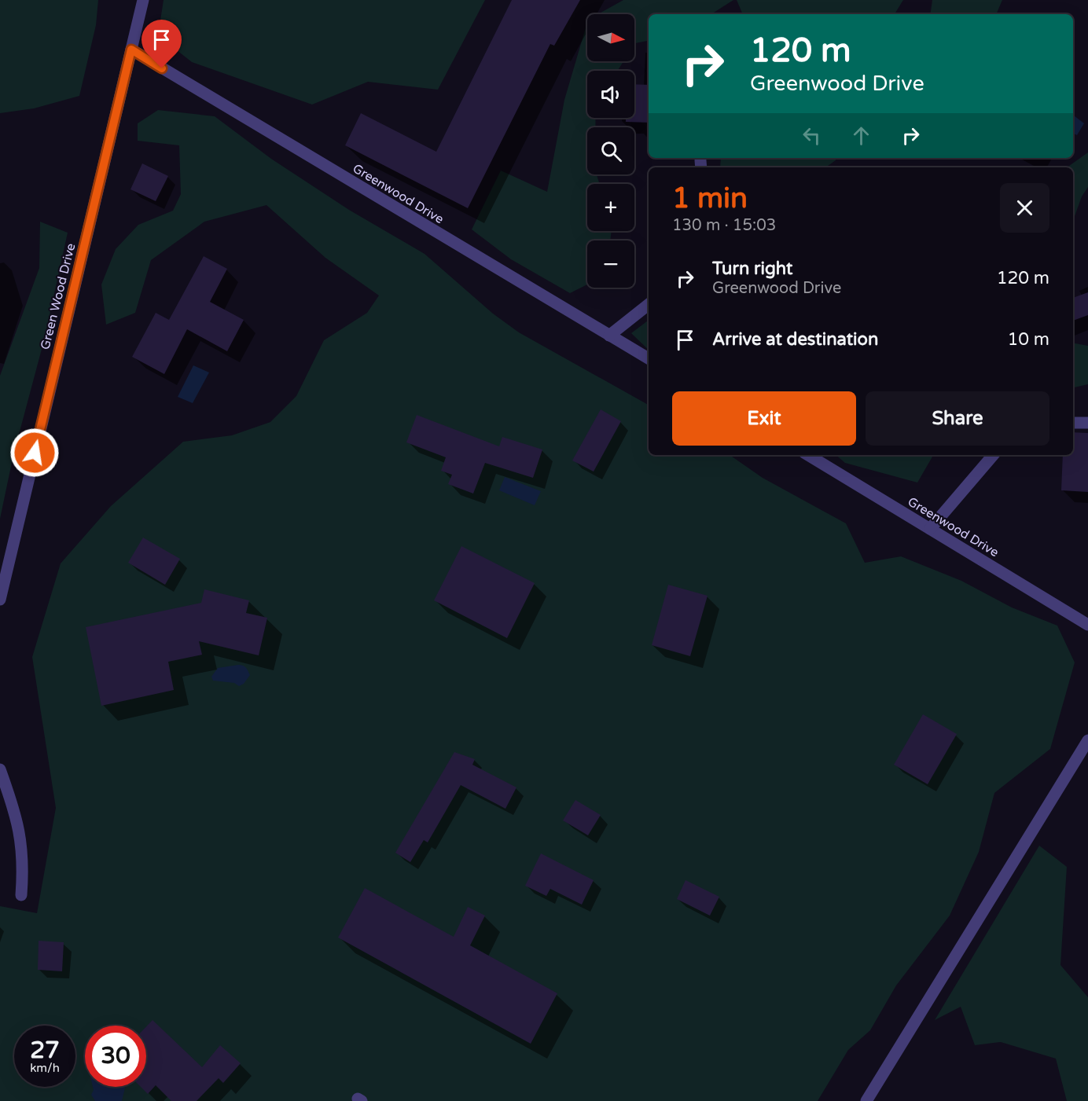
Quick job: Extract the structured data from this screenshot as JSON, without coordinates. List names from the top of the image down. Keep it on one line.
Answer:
{"streets":{"street":["Greenwood Drive","Green Wood Drive"]},"crossings":[["Greenwood Drive","Green Wood Drive"]],"north":"right","page":{"map_buttons":["+","−"],"turn":["120 m","Greenwood Drive"],"heading":["1 min","130 m · 15:03"],"list":[{"name":"Turn right","note":"Greenwood Drive","value":"120 m"},{"name":"Arrive at destination","value":"10 m"}],"buttons":["Exit","Share"],"speed":"27 km/h","limit":"30"}}
